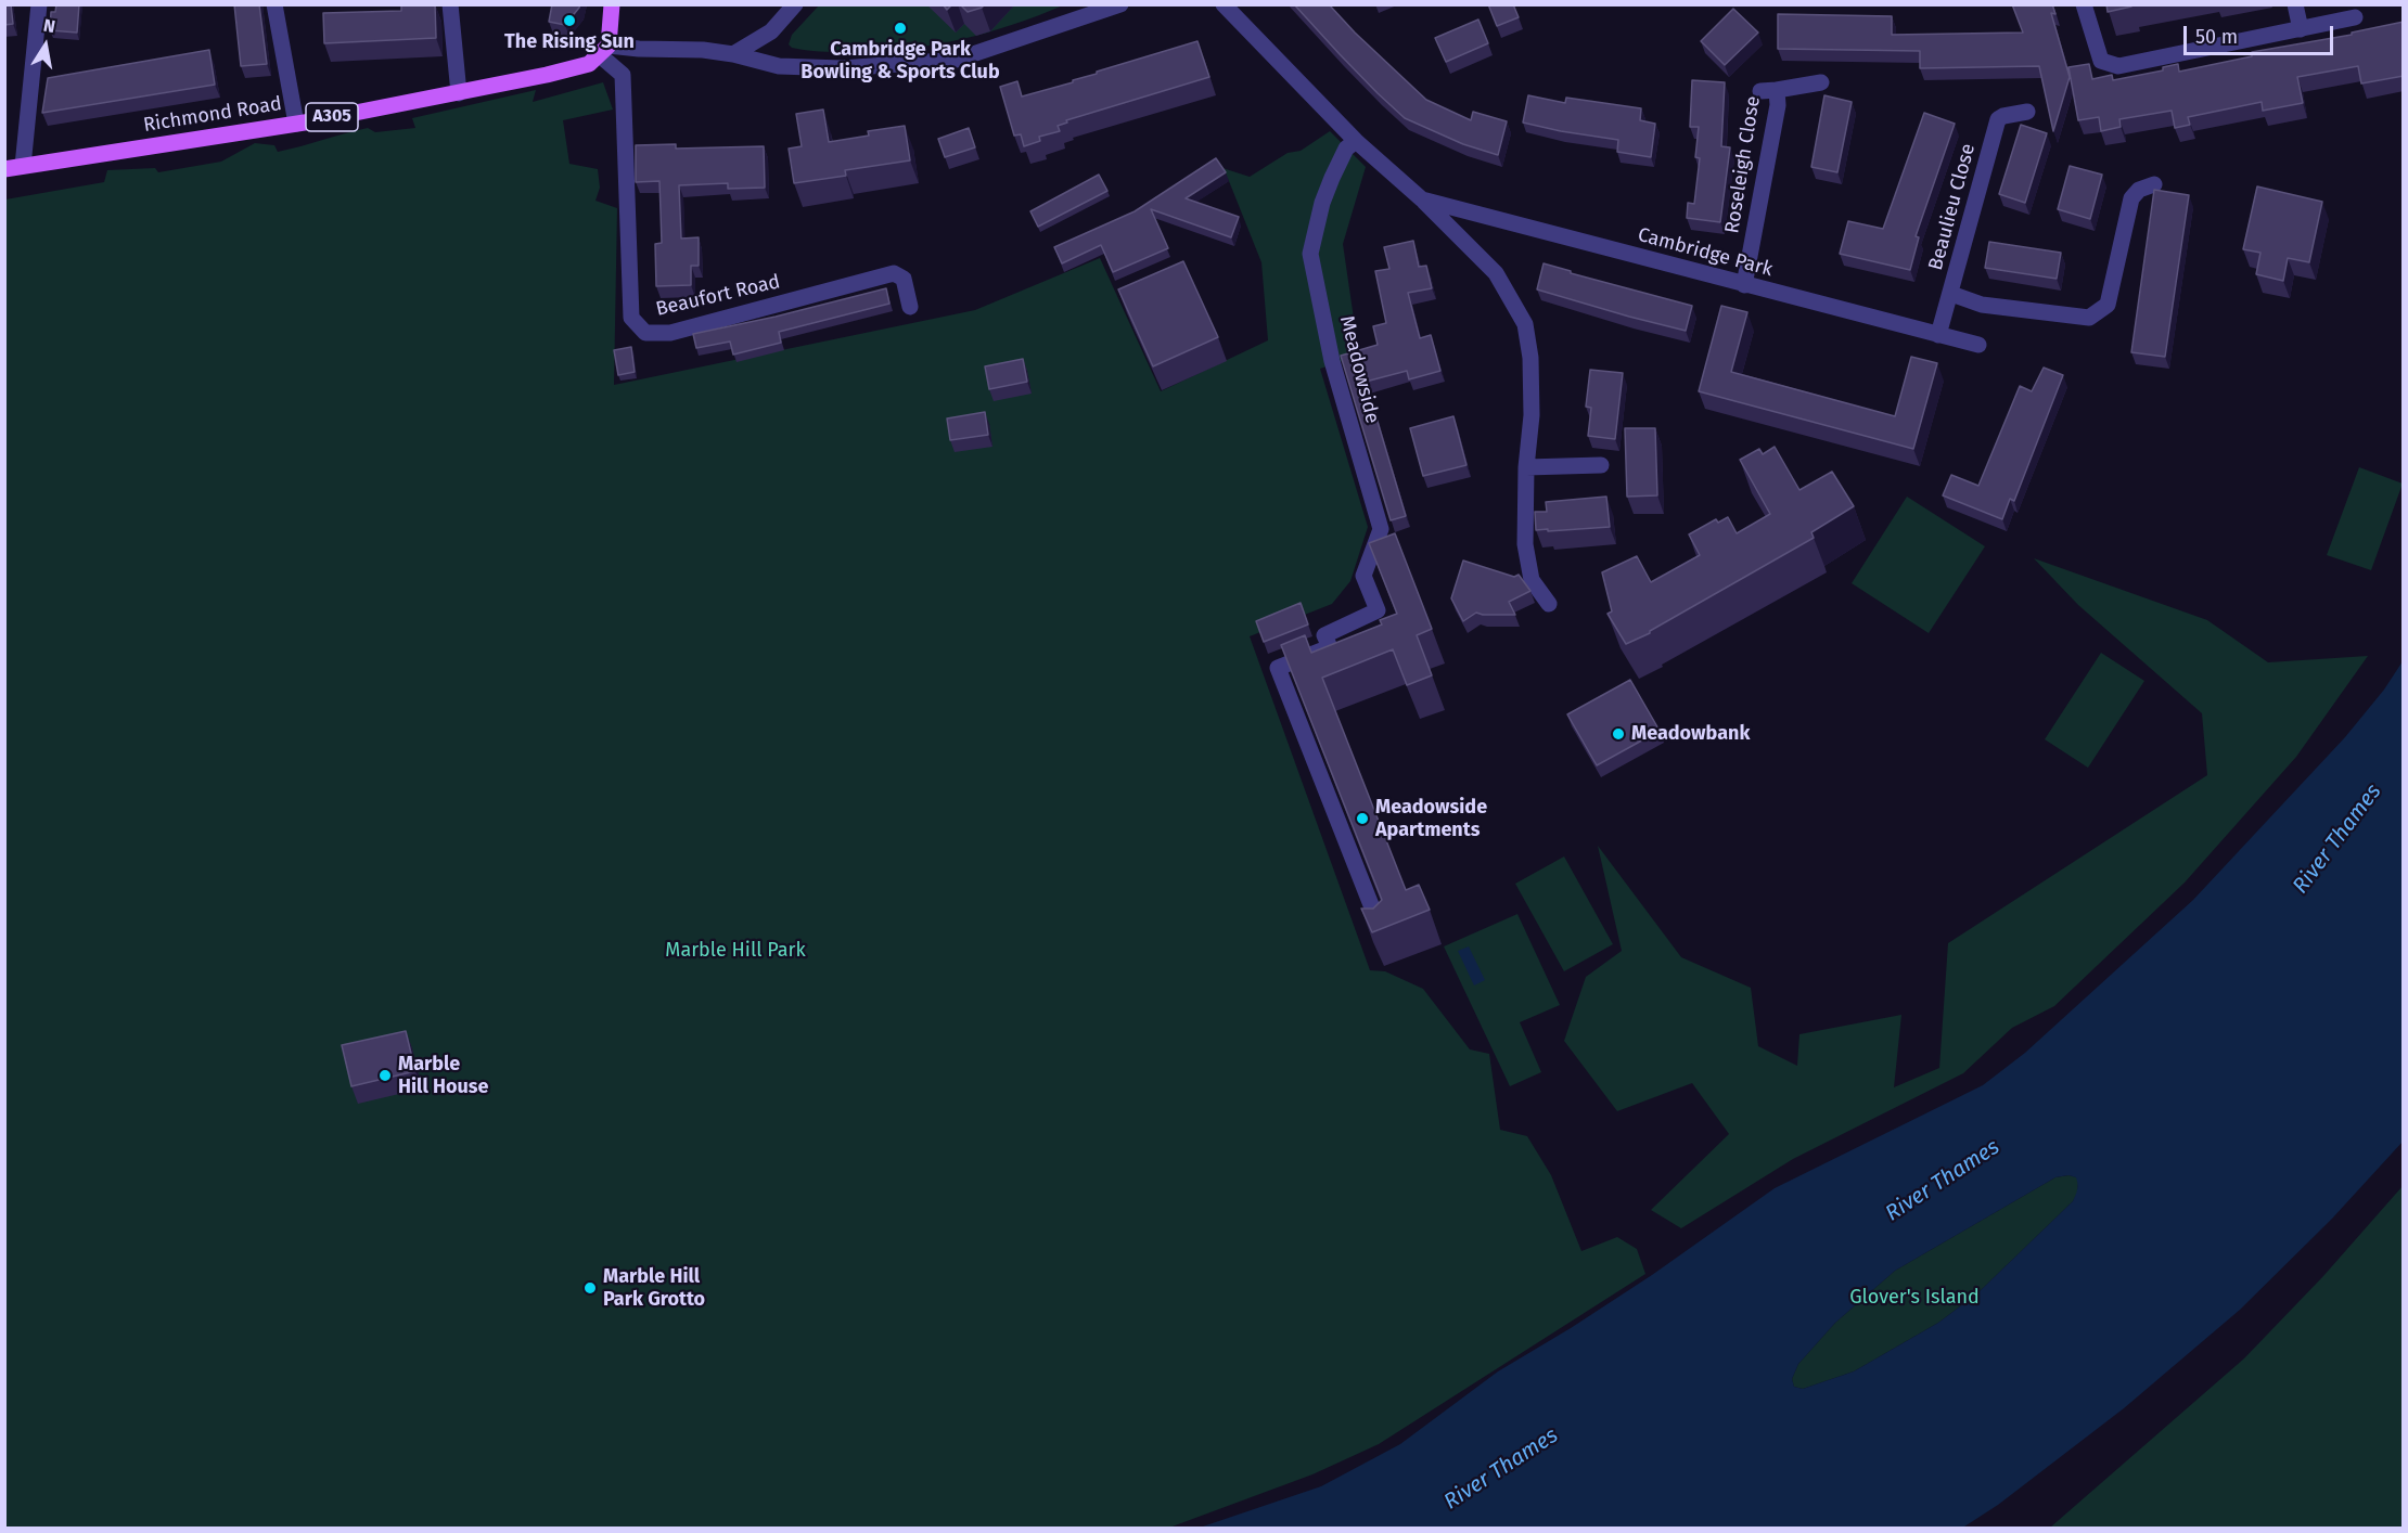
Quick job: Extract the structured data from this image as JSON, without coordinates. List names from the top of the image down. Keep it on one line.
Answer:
{"streets":{"main road":["Richmond Road","A305"],"street":["Roseleigh Close","Beaulieu Close","Cambridge Park","Beaufort Road","Meadowside"]},"crossings":[["Richmond Road","Beaufort Road"],["Roseleigh Close","Cambridge Park"],["Beaulieu Close","Cambridge Park"],["Cambridge Park","Meadowside"]],"water":["River Thames"],"parks":["Marble Hill Park","Glover's Island"],"places":["The Rising Sun","Cambridge Park Bowling & Sports Club","Meadowbank","Meadowside Apartments","Marble Hill House","Marble Hill Park Grotto"],"scale_bar":"50 m","north":"top"}
